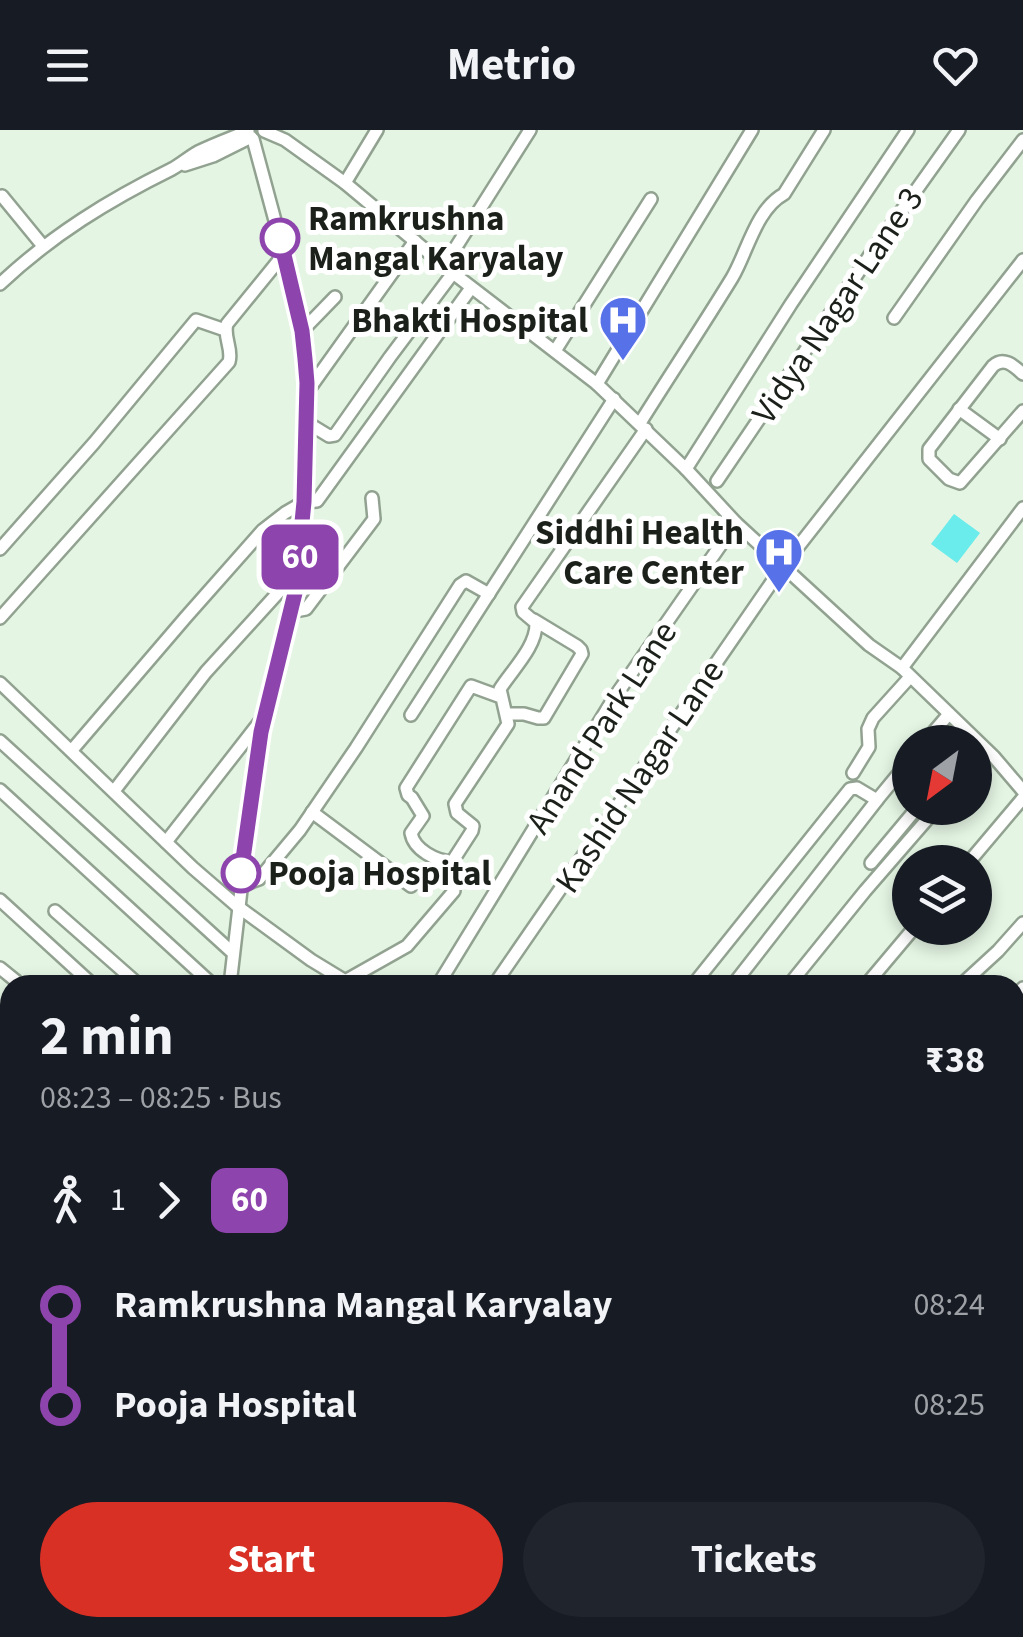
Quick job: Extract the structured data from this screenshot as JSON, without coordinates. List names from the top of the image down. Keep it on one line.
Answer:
{"streets":{"street":["Vidya Nagar Lane 3","Anand Park Lane","Kashid Nagar Lane"]},"places":{"other":["Ramkrushna Mangal Karyalay","Pooja Hospital"],"hospital":["Bhakti Hospital","Siddhi Health Care Center"]},"lines":["bus line 60"],"north":"bottom left","page":{"header":"Metrio","on_map":"60","heading":["2 min","08:23 – 08:25 · Bus","₹38"],"legs":["1","60"],"list":[{"name":"Ramkrushna Mangal Karyalay","value":"08:24"},{"name":"Pooja Hospital","value":"08:25"}],"buttons":["Start","Tickets"]}}
